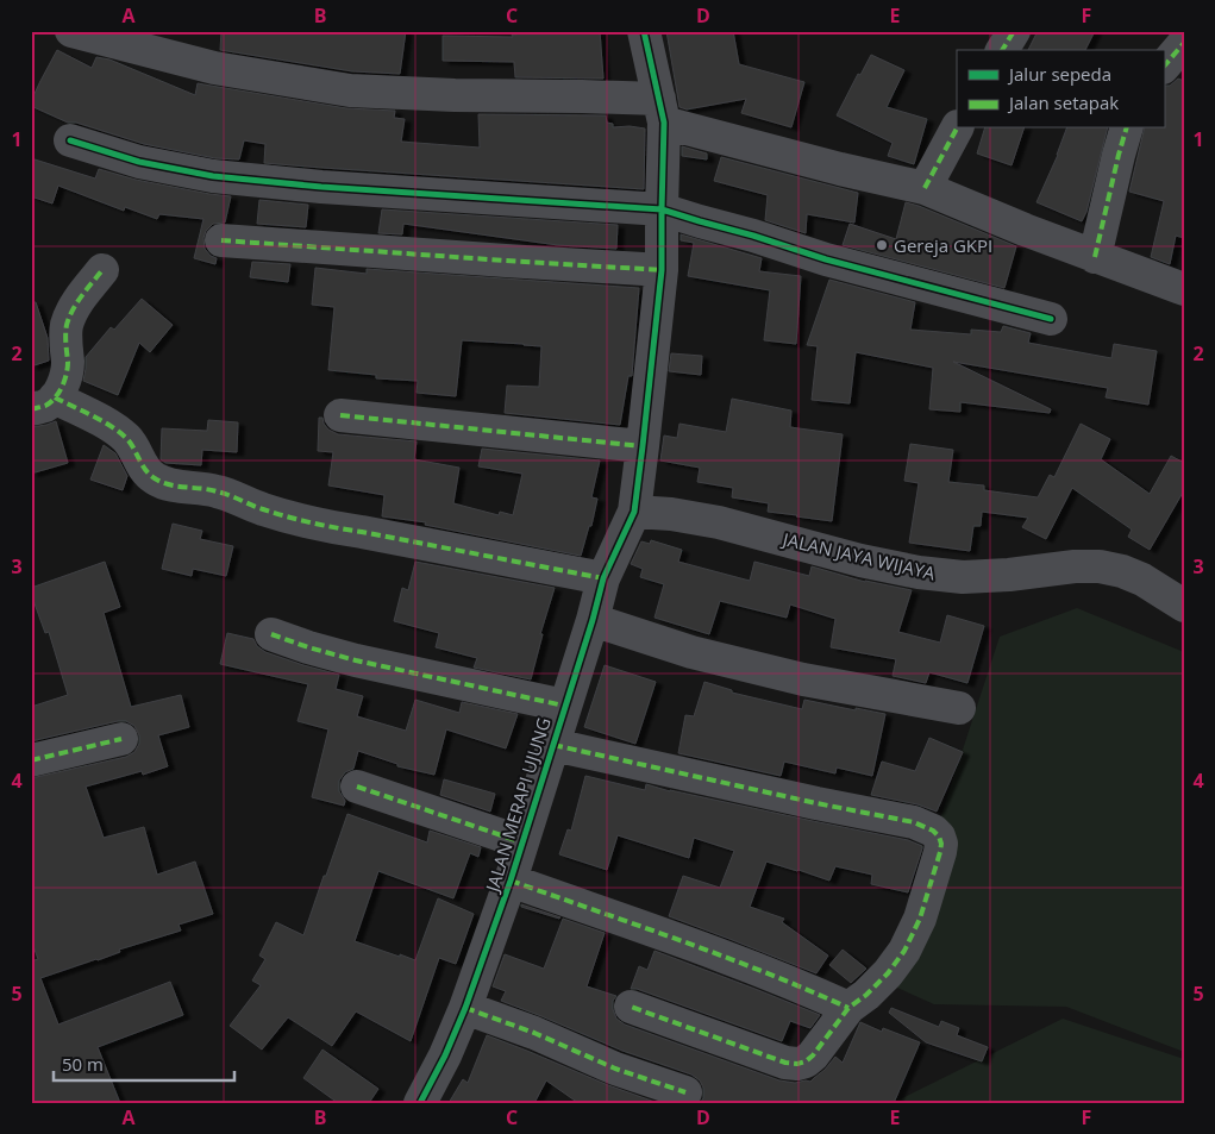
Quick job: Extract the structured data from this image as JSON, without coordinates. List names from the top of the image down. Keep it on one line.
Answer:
{"streets":{"street":["JALAN JAYA WIJAYA","JALAN MERAPI UJUNG"]},"crossings":[["JALAN JAYA WIJAYA","JALAN MERAPI UJUNG"]],"places":["Gereja GKPI"],"legend":["Jalur sepeda","Jalan setapak"],"scale_bar":"50 m","grid":{"columns":["A","B","C","D","E","F"],"rows":["1","2","3","4","5"]}}
